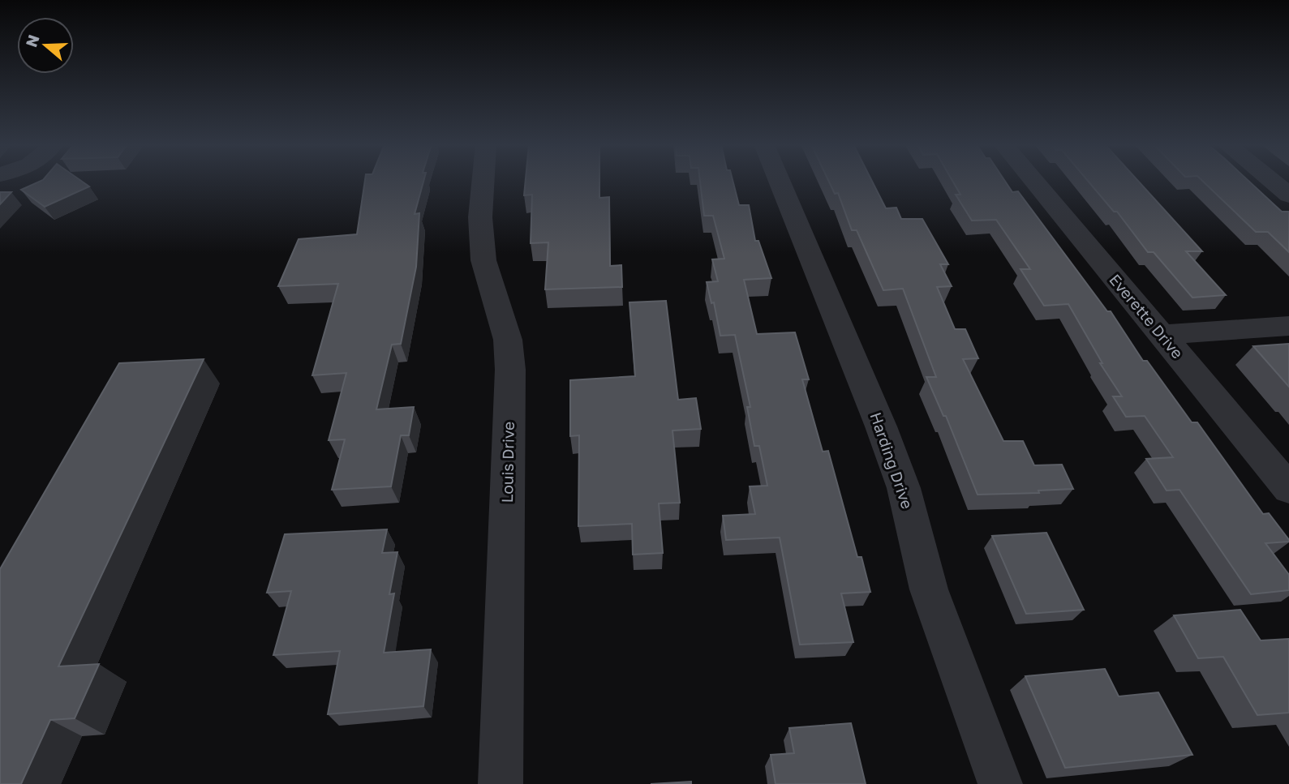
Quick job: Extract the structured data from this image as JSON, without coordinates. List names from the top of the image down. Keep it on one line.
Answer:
{"streets":{"street":["Everette Drive","Harding Drive","Louis Drive"]},"north":"left"}
